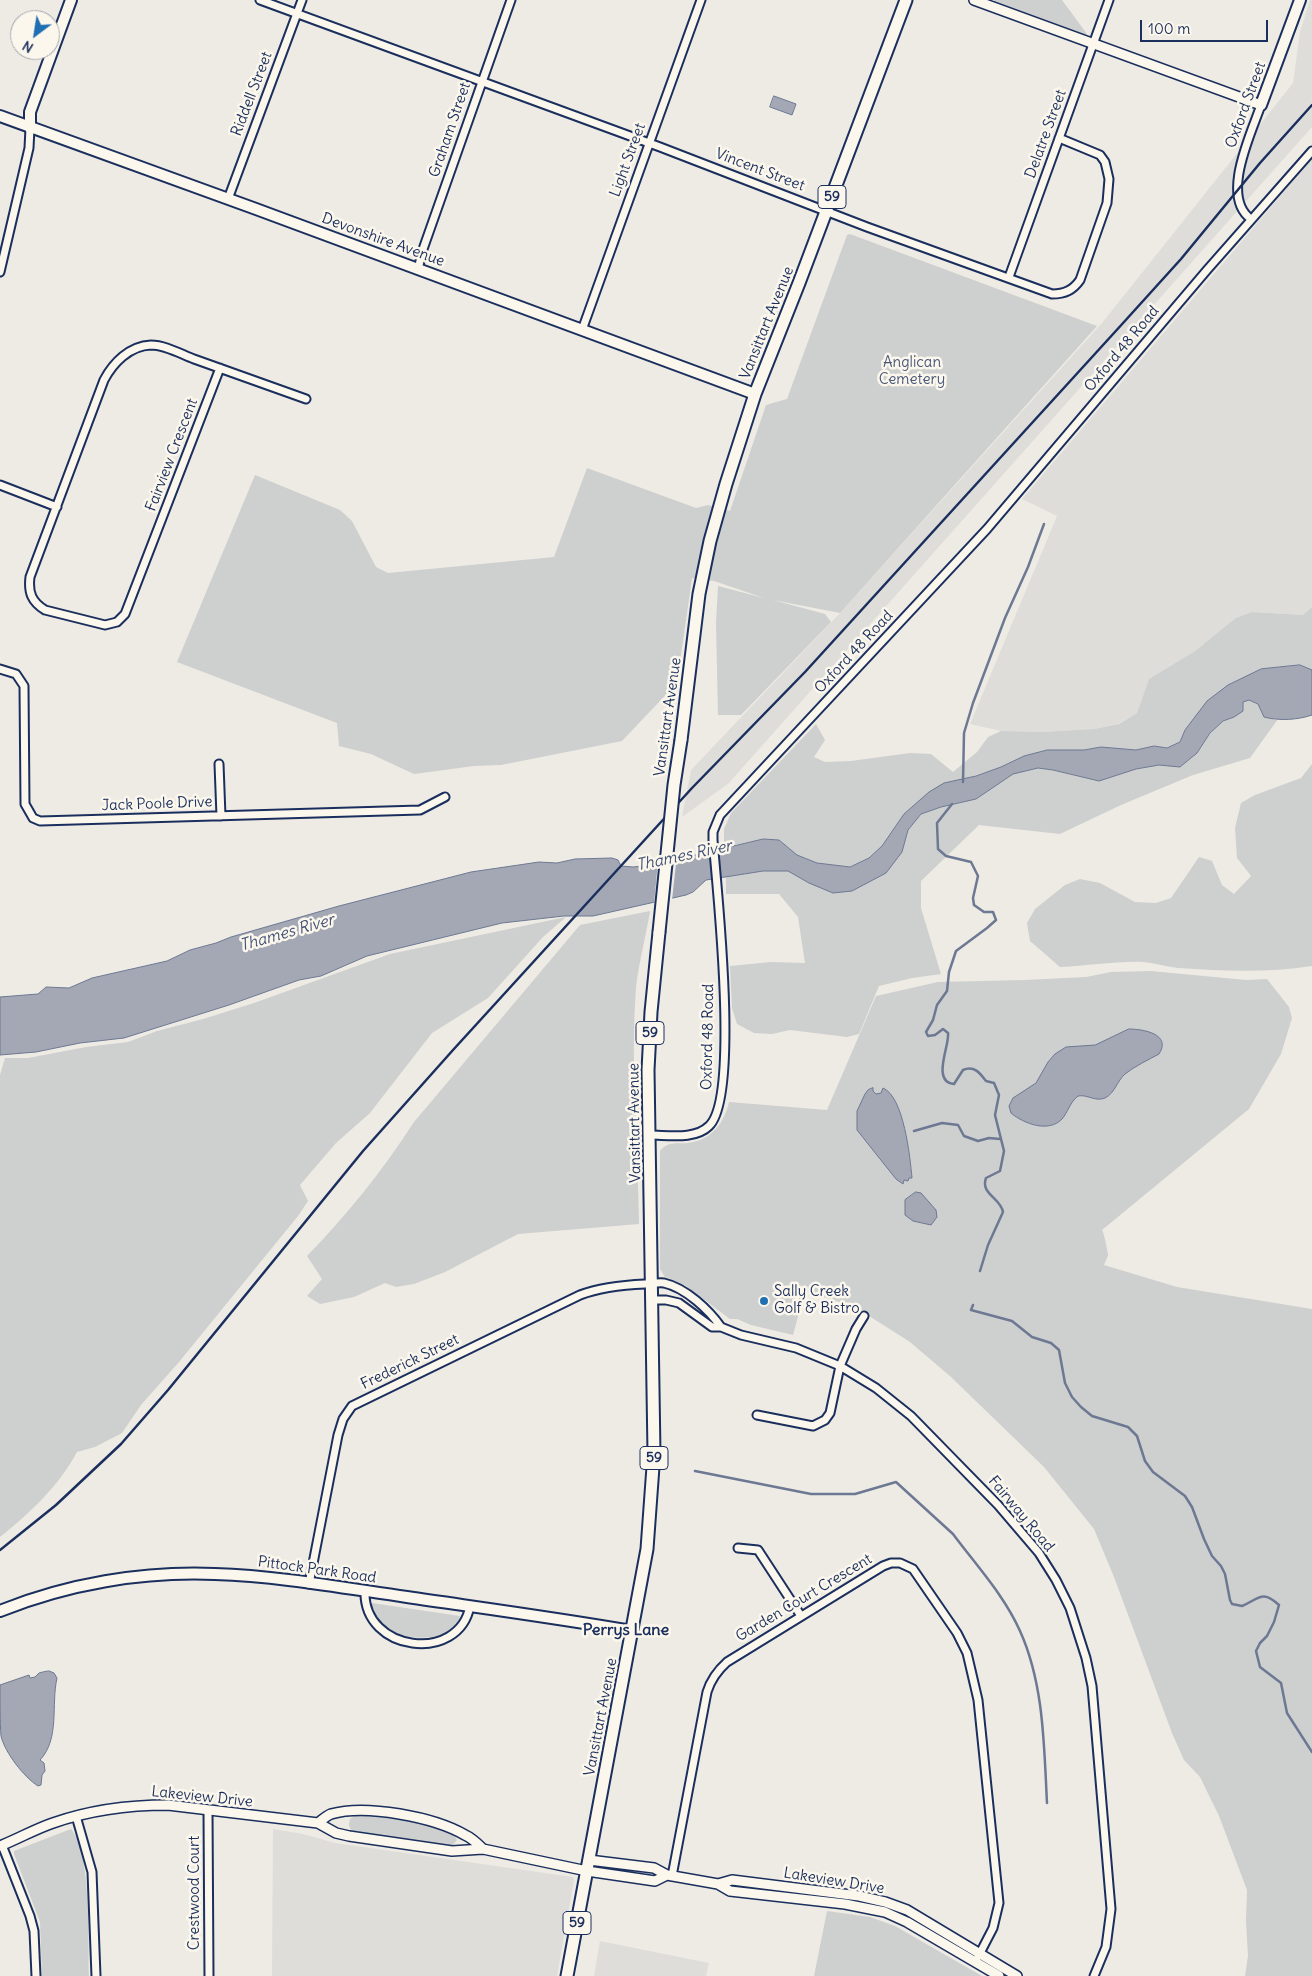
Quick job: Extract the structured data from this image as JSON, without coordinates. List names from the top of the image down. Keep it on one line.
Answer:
{"streets":{"main road":["Oxford Street","59","Devonshire Avenue","Vansittart Avenue","Pittock Park Road"],"street":["Riddell Street","Graham Street","Delatre Street","Light Street","Vincent Street","Oxford 48 Road","Fairview Crescent","Jack Poole Drive","Frederick Street","Fairway Road","Garden Court Crescent","Lakeview Drive","Crestwood Court"]},"crossings":[["Riddell Street","Vincent Street"],["Riddell Street","Devonshire Avenue"],["Oxford Street","Oxford 48 Road"],["Graham Street","Vincent Street"],["Graham Street","Devonshire Avenue"],["Delatre Street","Vincent Street"],["Light Street","Vincent Street"],["Light Street","Devonshire Avenue"],["Vincent Street","Vansittart Avenue"],["Devonshire Avenue","Vansittart Avenue"],["Vansittart Avenue","Oxford 48 Road"],["Vansittart Avenue","Frederick Street"],["Vansittart Avenue","Fairway Road"],["Vansittart Avenue","Pittock Park Road"],["Vansittart Avenue","Lakeview Drive"],["Frederick Street","Fairway Road"],["Frederick Street","Pittock Park Road"],["Garden Court Crescent","Lakeview Drive"],["Lakeview Drive","Crestwood Court"]],"districts":["Perrys Lane"],"water":["Thames River"],"parks":["Anglican Cemetery"],"places":["Sally Creek Golf & Bistro"],"scale_bar":"100 m","north":"bottom left"}
